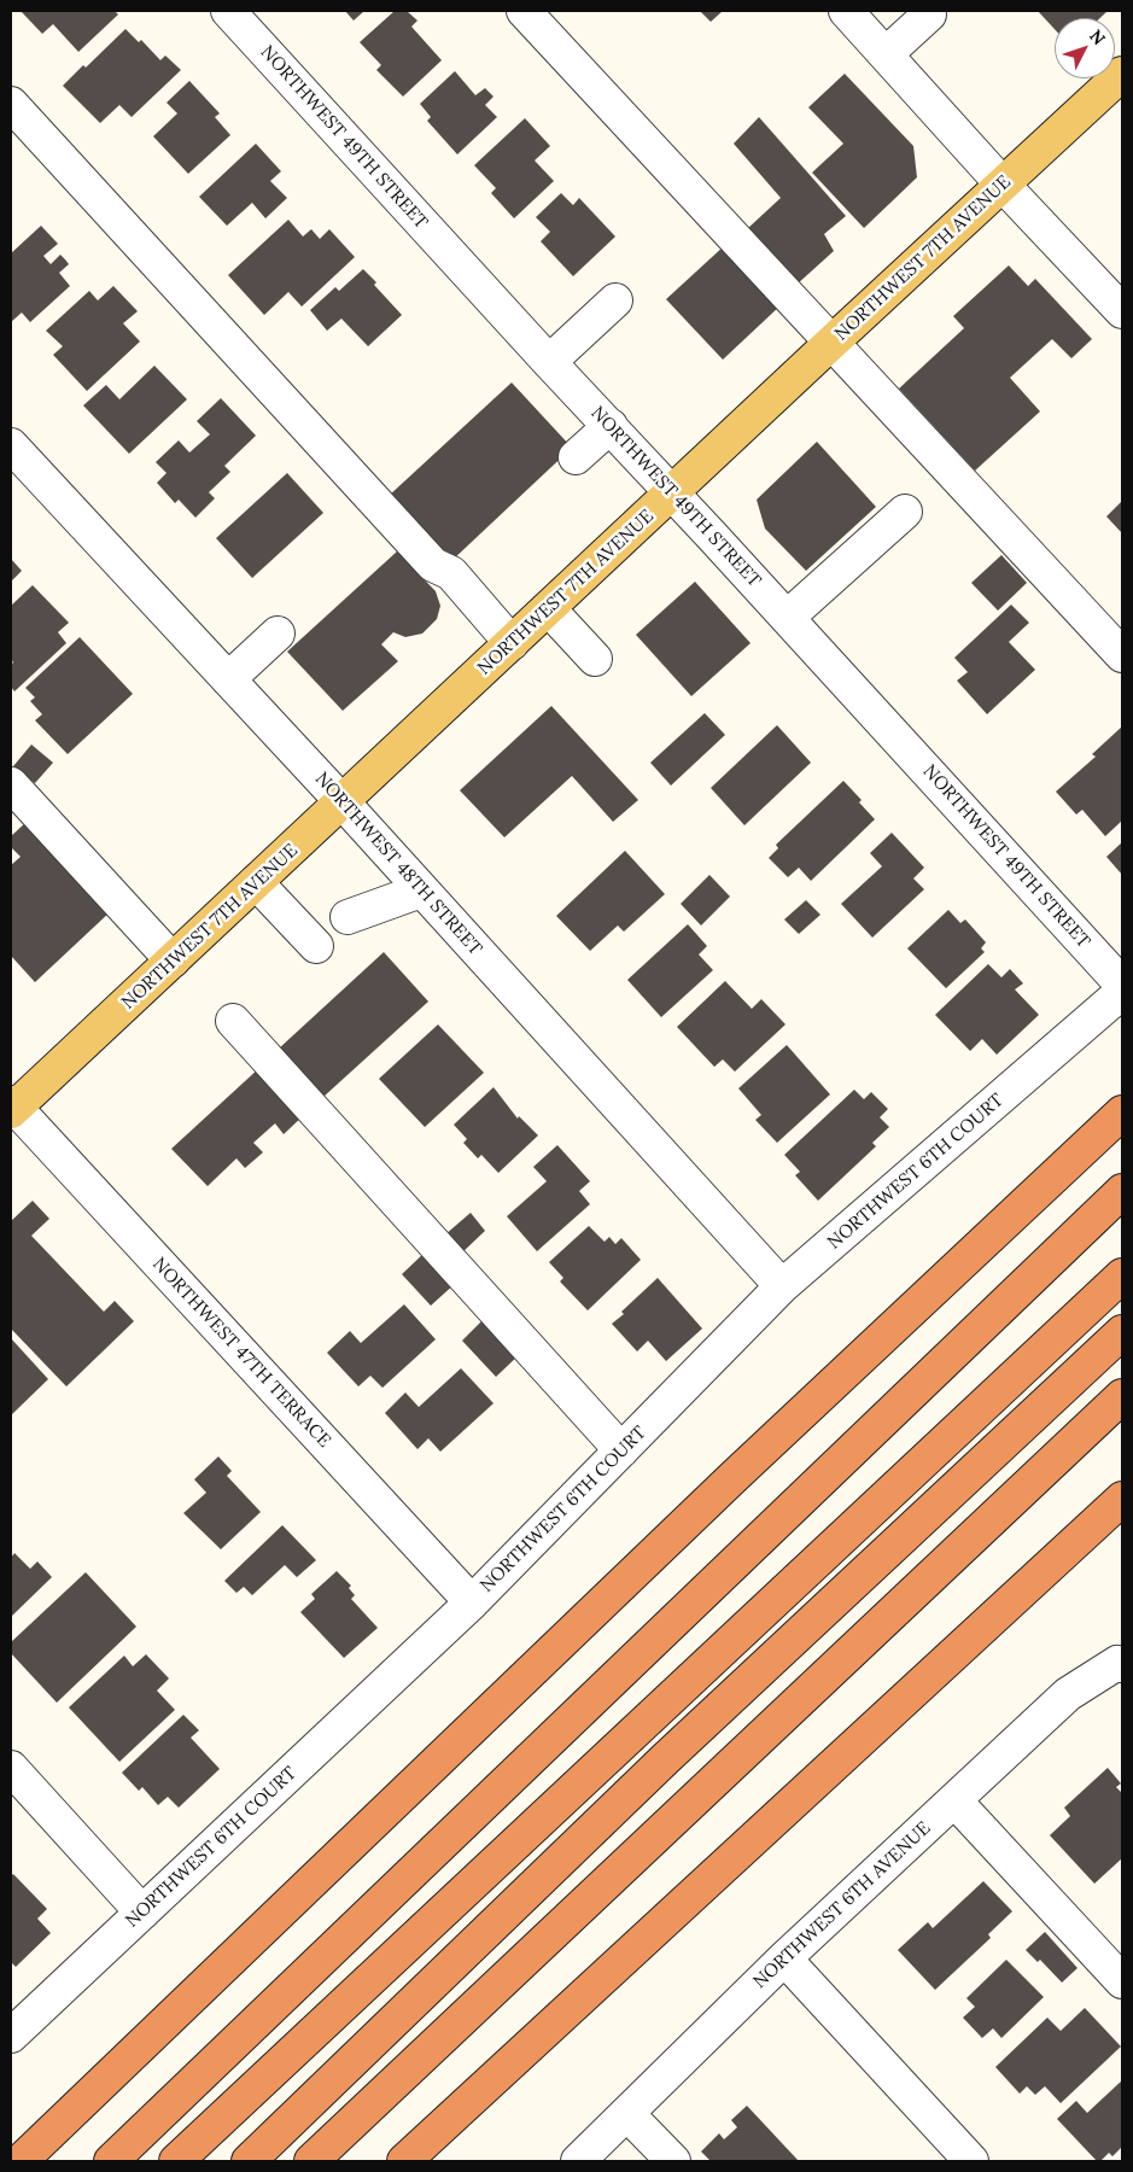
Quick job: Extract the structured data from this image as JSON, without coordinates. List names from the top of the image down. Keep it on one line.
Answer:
{"streets":{"main road":["NORTHWEST 7TH AVENUE"],"street":["NORTHWEST 49TH STREET","NORTHWEST 48TH STREET","NORTHWEST 6TH COURT","NORTHWEST 47TH TERRACE","NORTHWEST 6TH AVENUE"]},"crossings":[["NORTHWEST 49TH STREET","NORTHWEST 7TH AVENUE"],["NORTHWEST 7TH AVENUE","NORTHWEST 48TH STREET"],["NORTHWEST 7TH AVENUE","NORTHWEST 47TH TERRACE"],["NORTHWEST 48TH STREET","NORTHWEST 6TH COURT"],["NORTHWEST 6TH COURT","NORTHWEST 47TH TERRACE"]],"north":"top right"}
